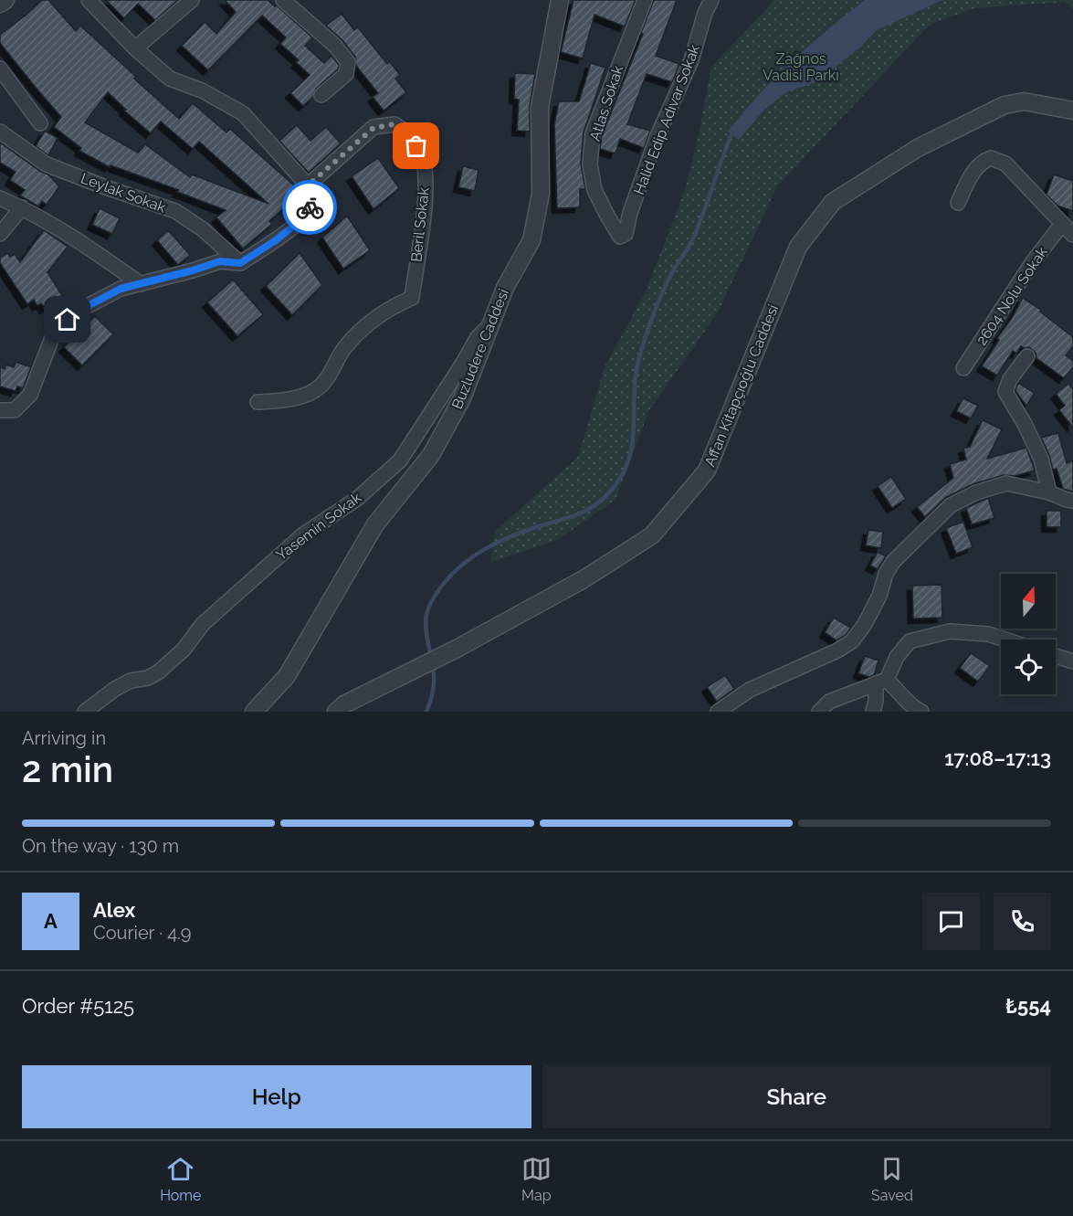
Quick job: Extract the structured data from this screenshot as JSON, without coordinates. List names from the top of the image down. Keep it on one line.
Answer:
{"streets":{"street":["Atlas Sokak","Halid Edip Adıvar Sokak","Leylak Sokak","Beril Sokak","2604 Nolu Sokak","Buzludere Caddesi","Affan Kitapçıoğlu Caddesi","Yasemin Sokak"]},"crossings":[["Atlas Sokak","Halid Edip Adıvar Sokak"],["Buzludere Caddesi","Yasemin Sokak"]],"parks":["Zağnos Vadisi Parkı"],"north":"top","page":{"heading":["2 min","Arriving in","17:08–17:13"],"panel":["Alex","Courier · 4.9","Order #5125","₺554"],"bar":"On the way · 130 m","round":"A","buttons":["Help","Share"],"tabs":["Home","Map","Saved"]}}
